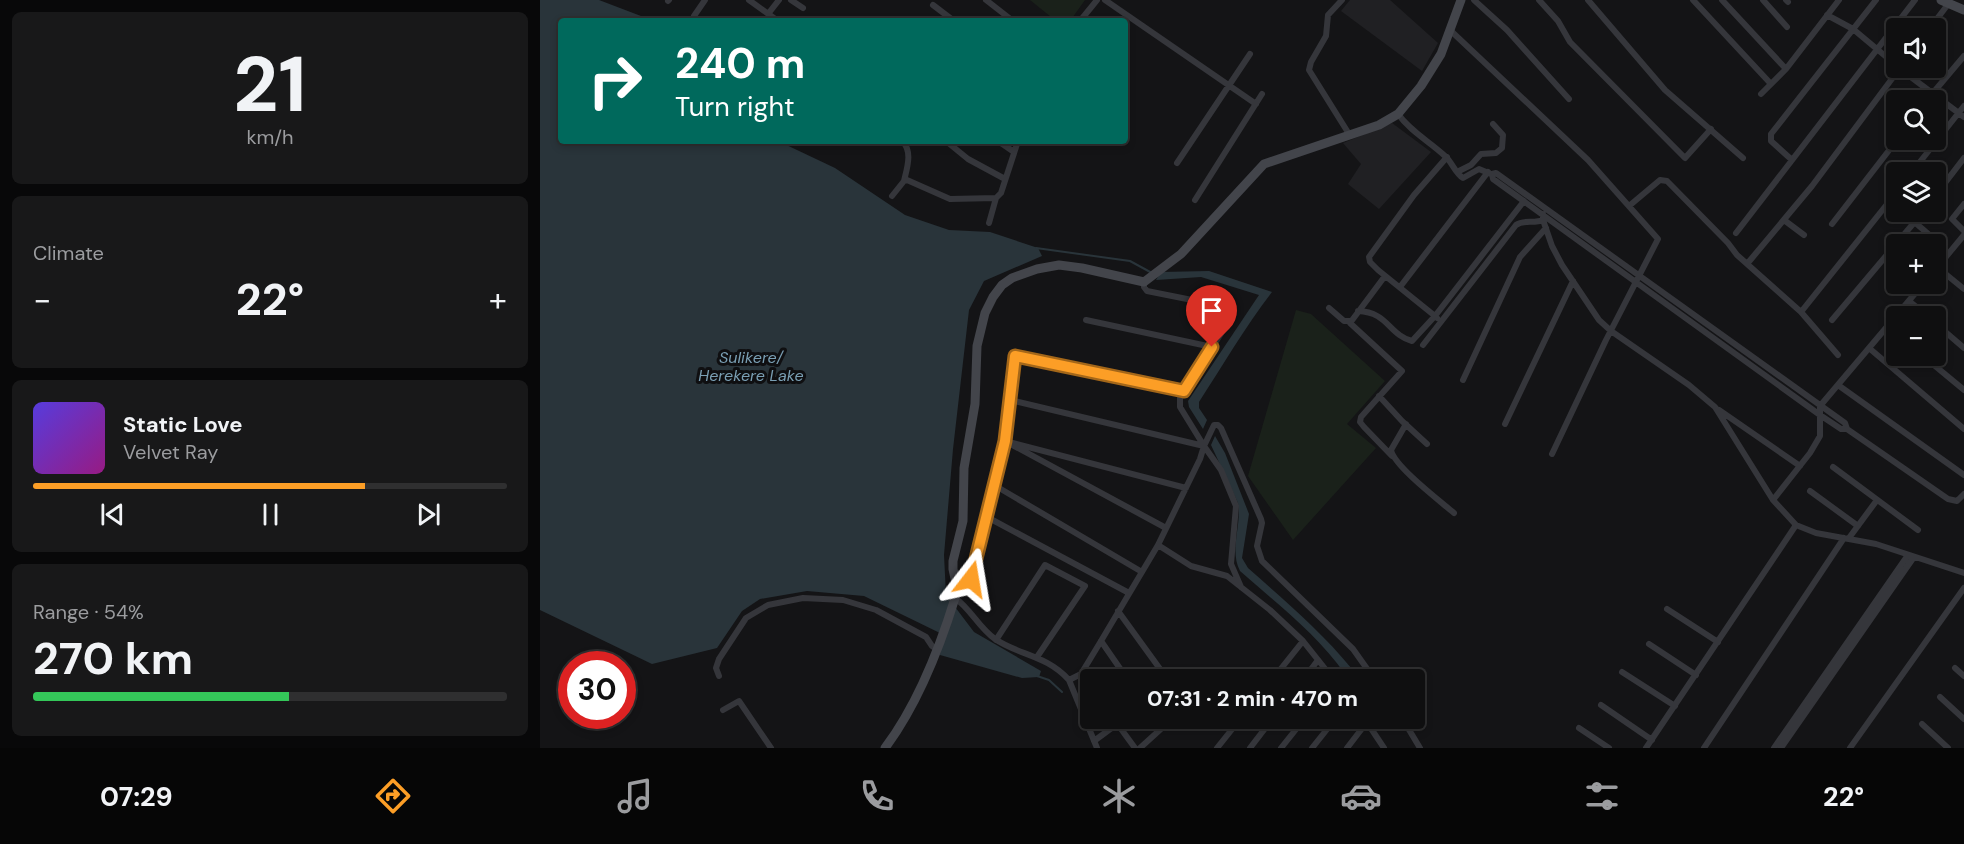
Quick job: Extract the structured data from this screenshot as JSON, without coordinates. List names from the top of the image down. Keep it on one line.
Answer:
{"water":["Sulikere/ Herekere Lake"],"page":{"tile":[["21","km/h"],"Climate",["Range · 54%","270 km"]],"map_buttons":["+","−"],"turn":["240 m","Turn right"],"heat":["−","22°","+"],"song":["Static Love","Velvet Ray"],"limit":"30","trip":"07:31 · 2 min · 470 m","tabs":["07:29","22°"]}}
